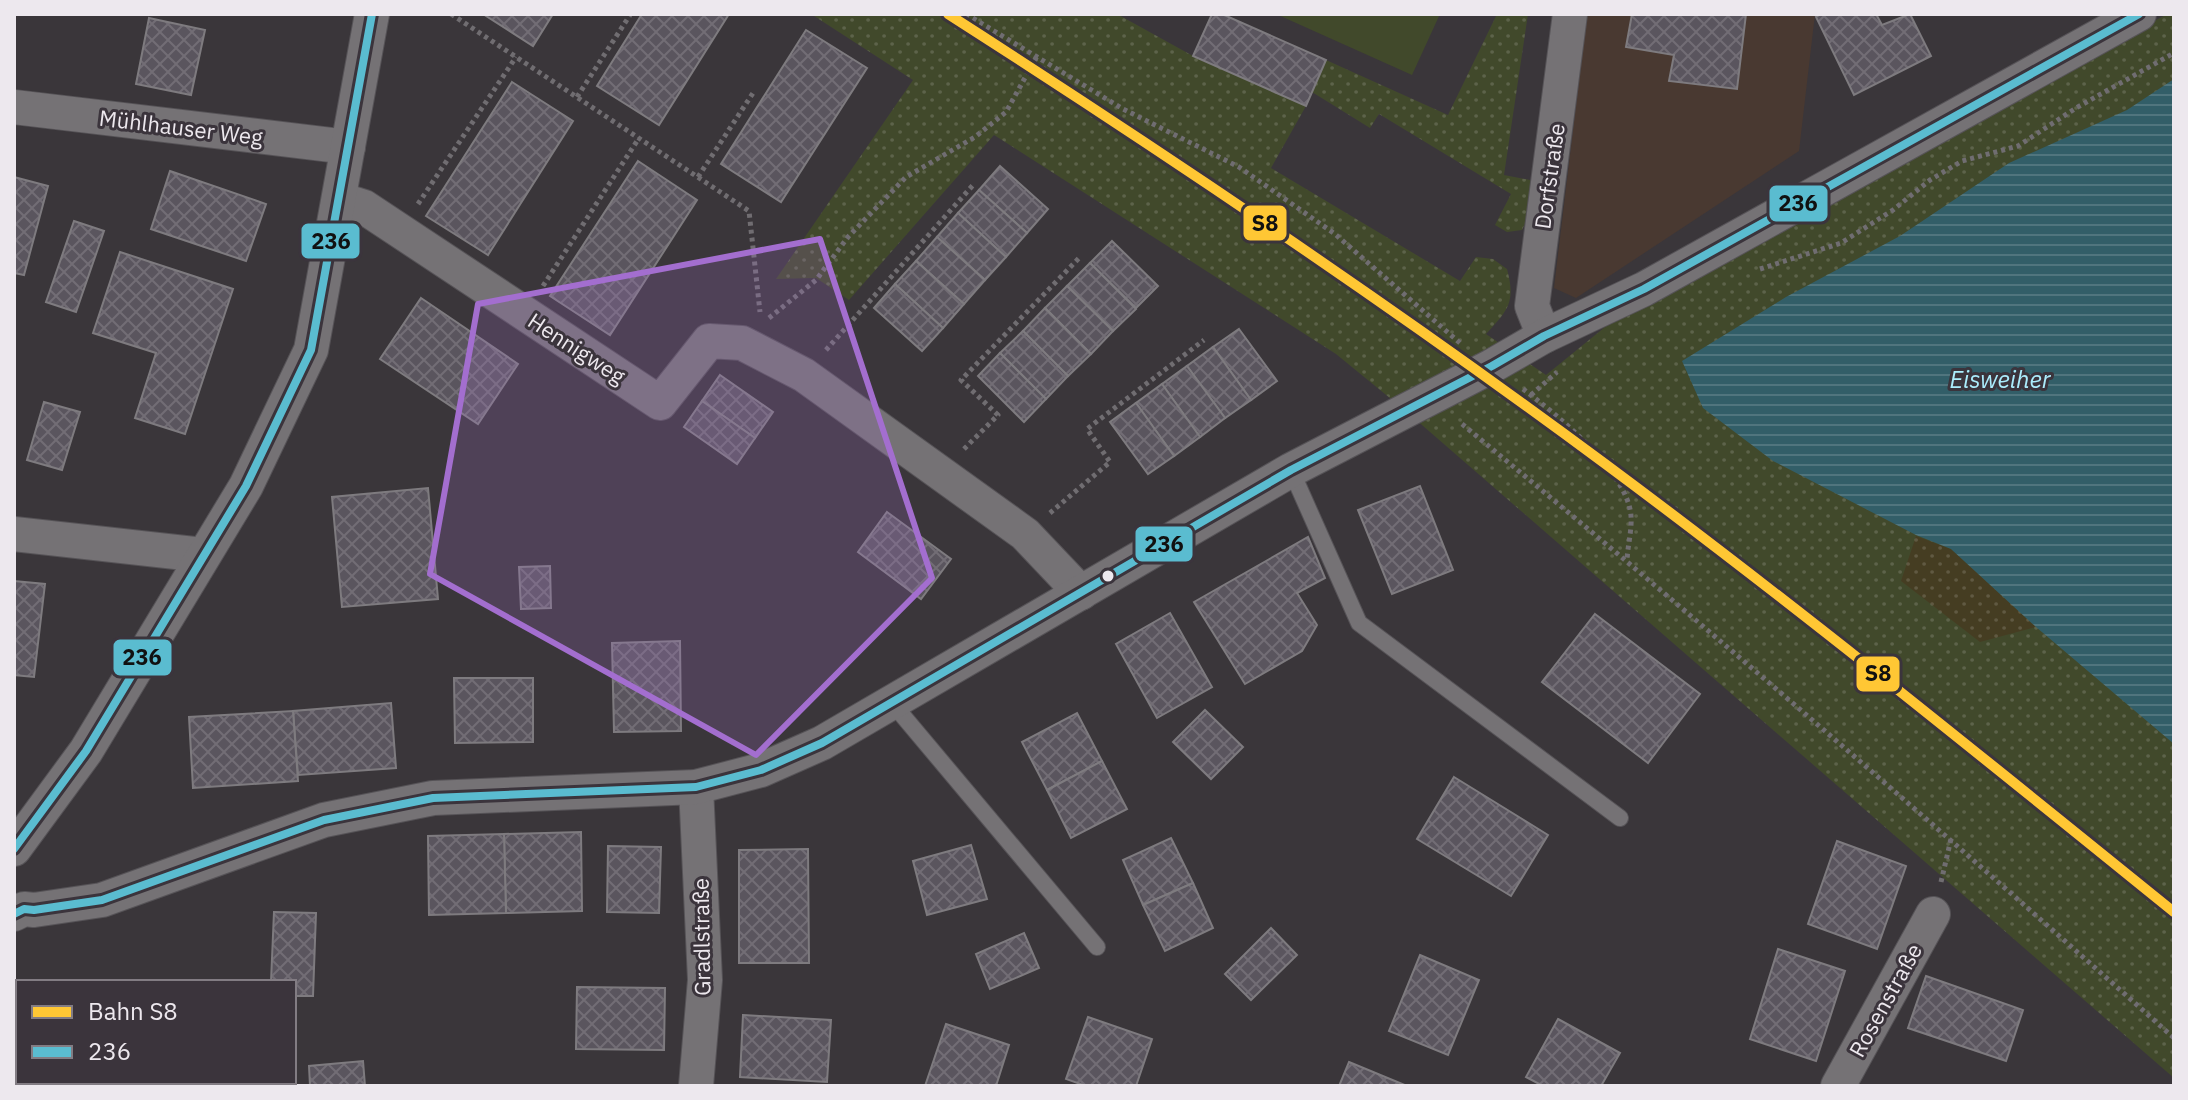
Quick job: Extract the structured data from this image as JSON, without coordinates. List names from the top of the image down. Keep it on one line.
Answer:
{"streets":{"street":["Mühlhauser Weg","Dorfstraße","Hennigweg","Gradlstraße","Rosenstraße"]},"water":["Eisweiher"],"lines":["rail line S8","transit line 236"],"legend":["Bahn S8","236"]}
